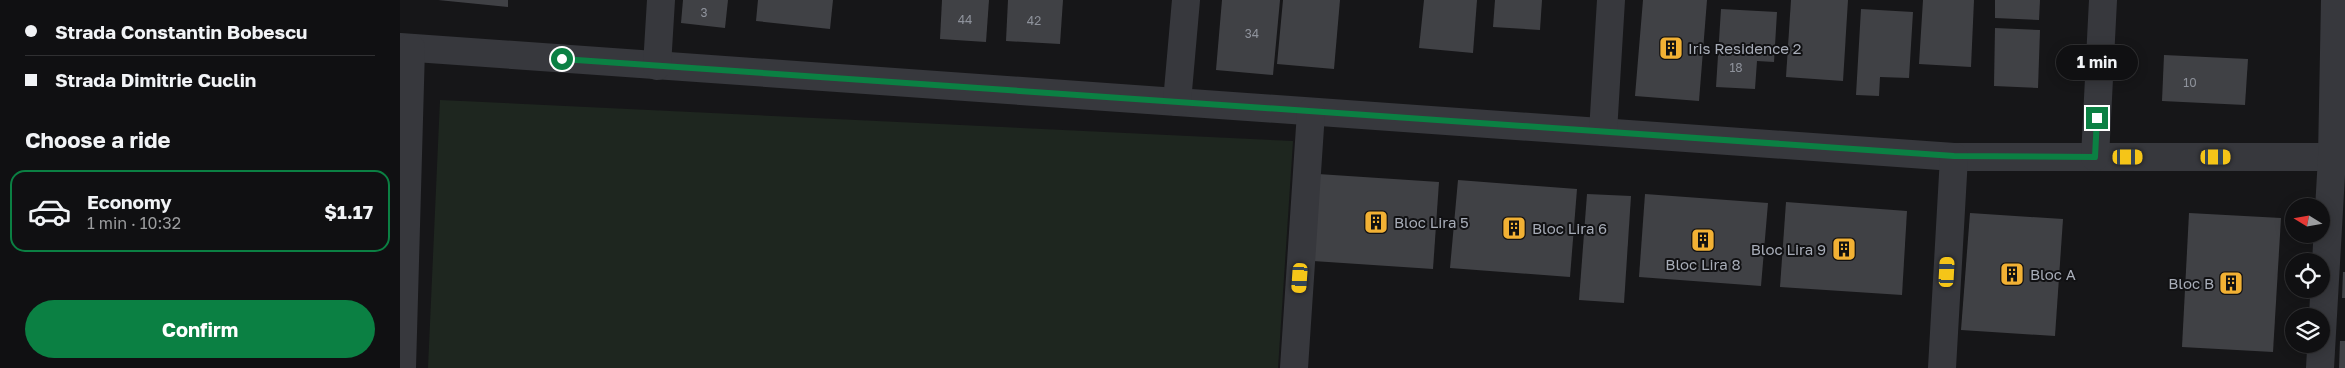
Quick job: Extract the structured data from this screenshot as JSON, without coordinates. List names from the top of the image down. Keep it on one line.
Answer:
{"places":{"building":["Iris Residence 2","Bloc Lira 5","Bloc Lira 6","Bloc Lira 8","Bloc Lira 9","Bloc A","Bloc B"]},"house_numbers":["3","44","42","34","18","10"],"north":"left","page":{"banner":["Strada Constantin Bobescu","Strada Dimitrie Cuclin"],"bubble":"1 min","heading":"Choose a ride","list":[{"name":"Economy","note":"1 min · 10:32","value":"$1.17"}],"buttons":"Confirm"}}
